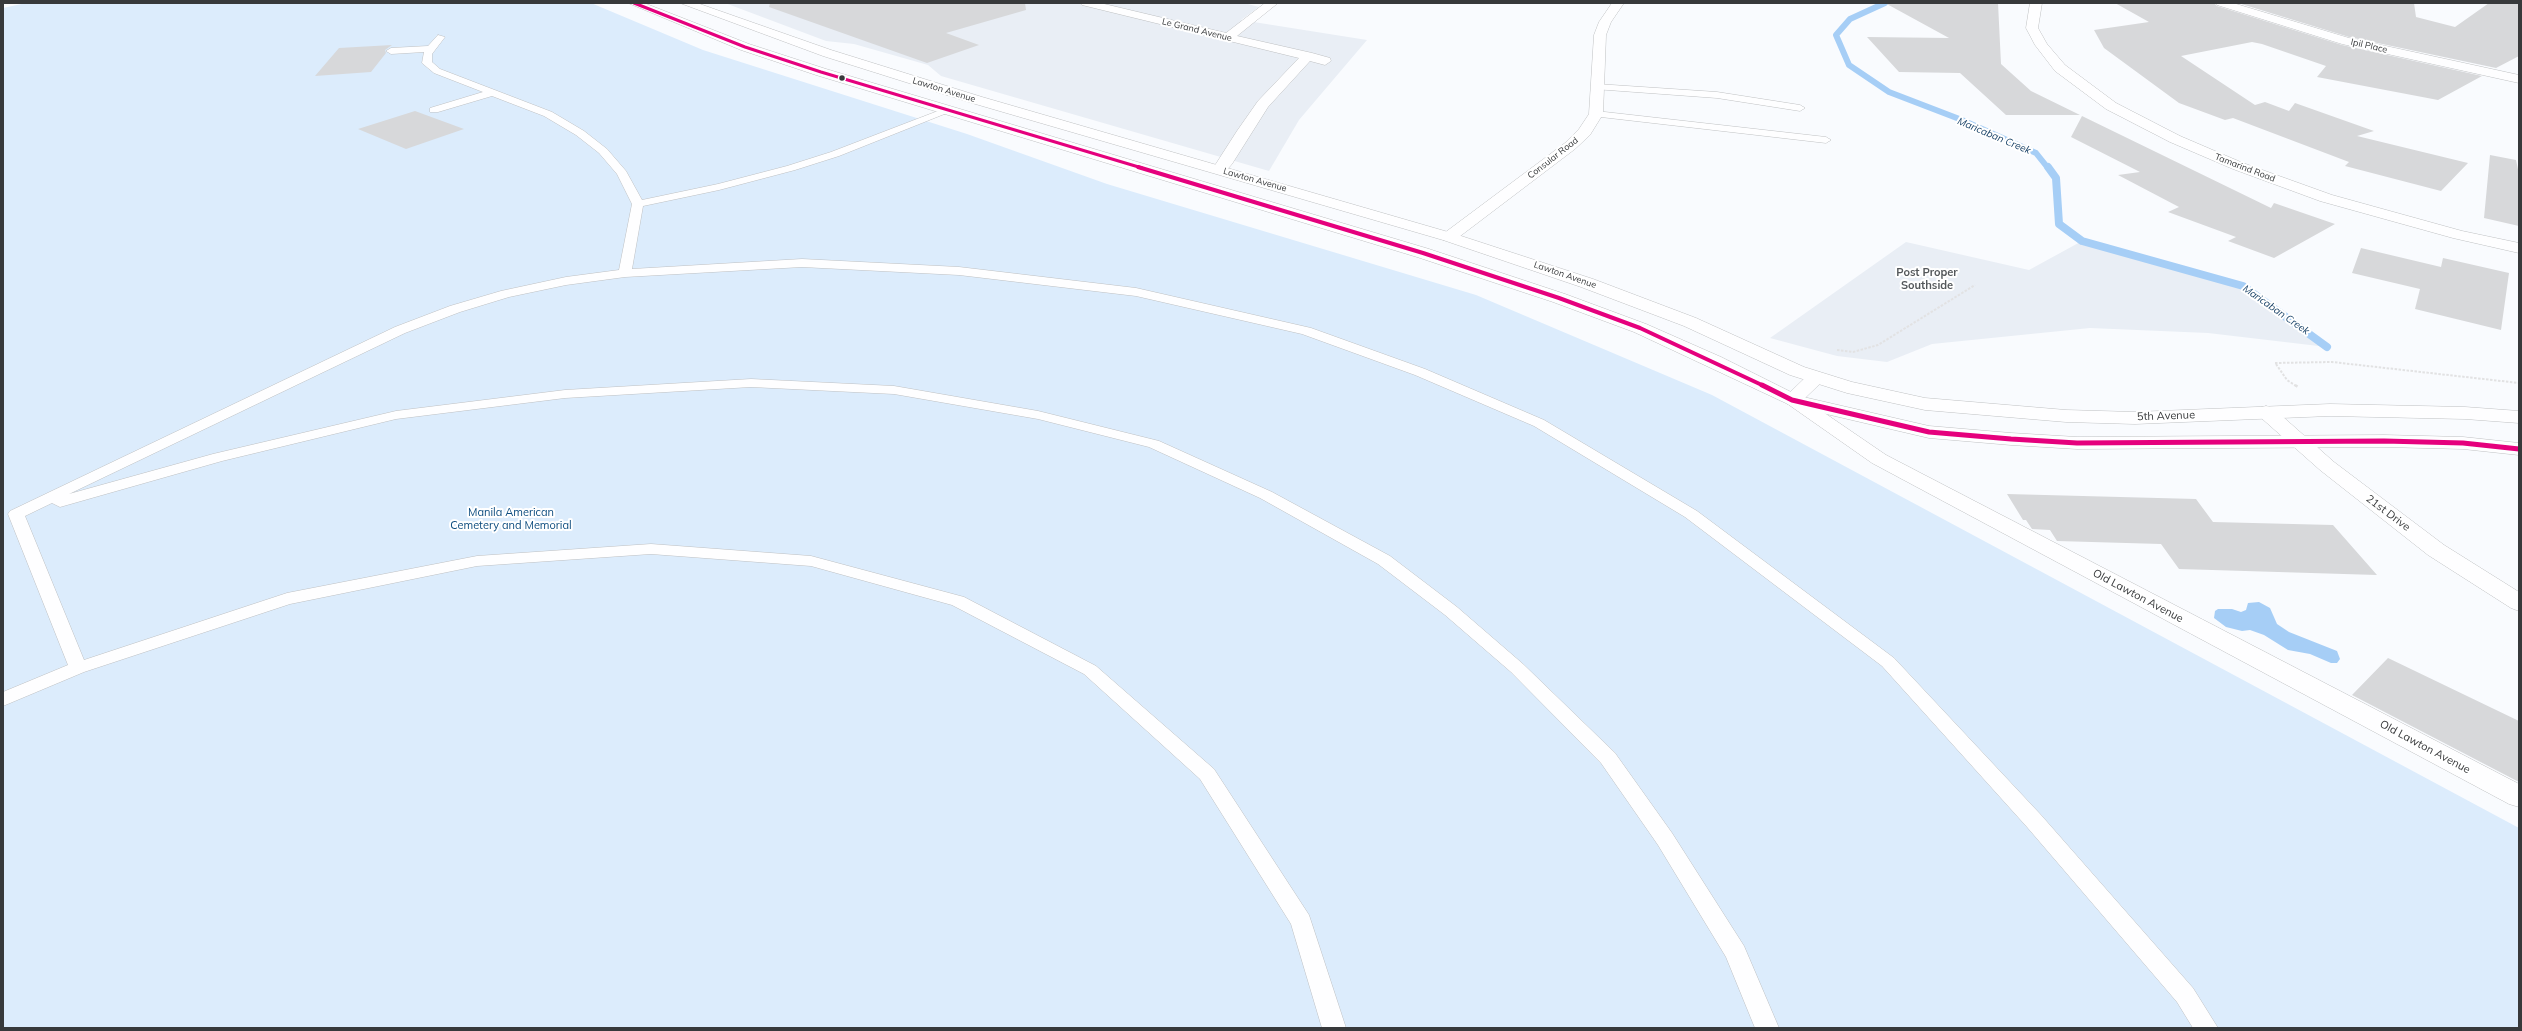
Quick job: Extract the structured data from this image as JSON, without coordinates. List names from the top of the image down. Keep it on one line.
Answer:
{"streets":{"main road":["Le Grand Avenue","Ipil Place","Lawton Avenue","Consular Road","Tamarind Road","5th Avenue","21st Drive","Old Lawton Avenue"]},"crossings":[["Lawton Avenue","Consular Road"],["Lawton Avenue","5th Avenue"],["Lawton Avenue","Old Lawton Avenue"],["5th Avenue","21st Drive"]],"districts":["Post Proper Southside"],"water":["Maricaban Creek"],"parks":["Manila American Cemetery and Memorial"]}
